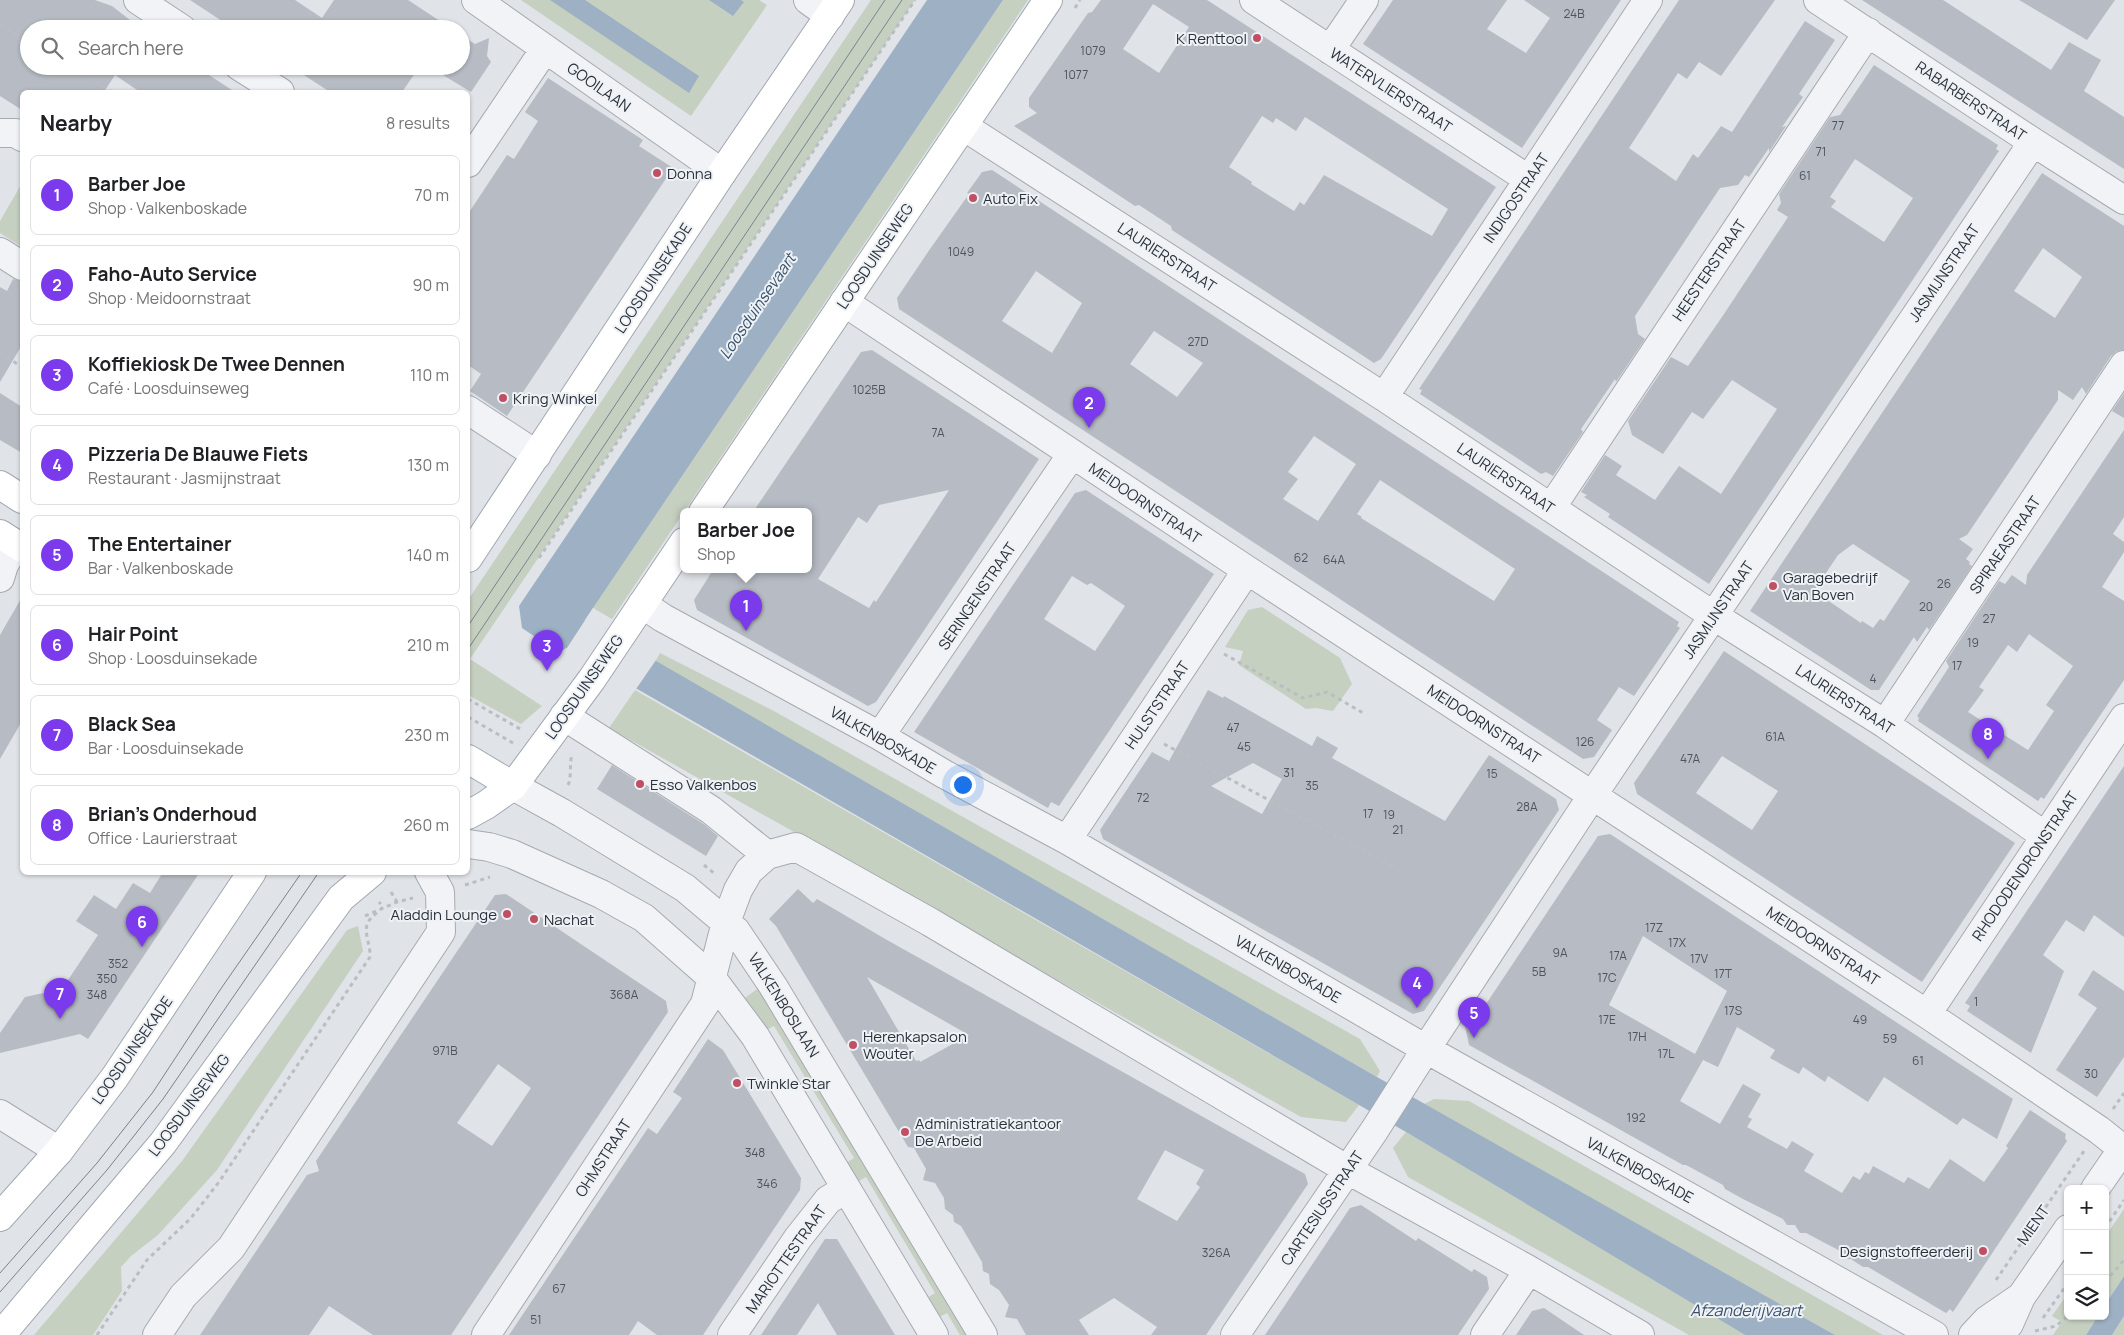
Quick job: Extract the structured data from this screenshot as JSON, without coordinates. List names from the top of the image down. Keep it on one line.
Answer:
{"streets":{"main road":["LOOSDUINSEWEG","LOOSDUINSEKADE"],"street":["GOOILAAN","WATERVLIERSTRAAT","RABARBERSTRAAT","INDIGOSTRAAT","LAURIERSTRAAT","HEESTERSTRAAT","JASMIJNSTRAAT","MEIDOORNSTRAAT","SPIRAEASTRAAT","SERINGENSTRAAT","HULSTSTRAAT","VALKENBOSKADE","RHODODENDRONSTRAAT","VALKENBOSLAAN","OHMSTRAAT","CARTESIUSSTRAAT","MIENT","MARIOTTESTRAAT"]},"crossings":[["GOOILAAN","LOOSDUINSEKADE"],["WATERVLIERSTRAAT","INDIGOSTRAAT"],["RABARBERSTRAAT","HEESTERSTRAAT"],["RABARBERSTRAAT","JASMIJNSTRAAT"],["INDIGOSTRAAT","LAURIERSTRAAT"],["LOOSDUINSEWEG","LAURIERSTRAAT"],["LOOSDUINSEWEG","MEIDOORNSTRAAT"],["LOOSDUINSEWEG","VALKENBOSKADE"],["LOOSDUINSEWEG","VALKENBOSLAAN"],["LAURIERSTRAAT","HEESTERSTRAAT"],["LAURIERSTRAAT","JASMIJNSTRAAT"],["LAURIERSTRAAT","SPIRAEASTRAAT"],["LAURIERSTRAAT","RHODODENDRONSTRAAT"],["JASMIJNSTRAAT","MEIDOORNSTRAAT"],["JASMIJNSTRAAT","VALKENBOSKADE"],["JASMIJNSTRAAT","CARTESIUSSTRAAT"],["MEIDOORNSTRAAT","SERINGENSTRAAT"],["MEIDOORNSTRAAT","HULSTSTRAAT"],["MEIDOORNSTRAAT","RHODODENDRONSTRAAT"],["MEIDOORNSTRAAT","MIENT"],["SERINGENSTRAAT","VALKENBOSKADE"],["HULSTSTRAAT","VALKENBOSKADE"],["VALKENBOSLAAN","OHMSTRAAT"]],"water":["Loosduinsevaart","Afzanderijvaart"],"places":["K Renttool","Donna","Auto Fix","Kring Winkel","Garagebedrijf Van Boven","Esso Valkenbos","Aladdin Lounge","Nachat","Herenkapsalon Wouter","Twinkle Star","Administratiekantoor De Arbeid","Designstoffeerderij"],"house_numbers":["24B","1079","1077","77","71","61","1049","27D","1025B","7A","62","64A","26","20","27","19","17","4","47","61A","126","45","47A","31","15","35","72","28A","17","19","21","17Z","17X","9A","17A","17V","352","5B","17T","17C","350","348","368A","1","17S","17E","49","17H","59","971B","17L","61","30","192","348","346","326A","67","51"],"page":{"search":"Search here","heading":["Nearby","8 results"],"list":[{"mark":"1","name":"Barber Joe","note":"Shop · Valkenboskade","value":"70 m"},{"mark":"2","name":"Faho-Auto Service","note":"Shop · Meidoornstraat","value":"90 m"},{"mark":"3","name":"Koffiekiosk De Twee Dennen","note":"Café · Loosduinseweg","value":"110 m"},{"mark":"4","name":"Pizzeria De Blauwe Fiets","note":"Restaurant · Jasmijnstraat","value":"130 m"},{"mark":"5","name":"The Entertainer","note":"Bar · Valkenboskade","value":"140 m"},{"mark":"6","name":"Hair Point","note":"Shop · Loosduinsekade","value":"210 m"},{"mark":"7","name":"Black Sea","note":"Bar · Loosduinsekade","value":"230 m"},{"mark":"8","name":"Brian's Onderhoud","note":"Office · Laurierstraat","value":"260 m"}],"pins":["2","1","3","8","6","4","7","5"],"popup":["Barber Joe","Shop"],"map_buttons":["+","−"]}}
